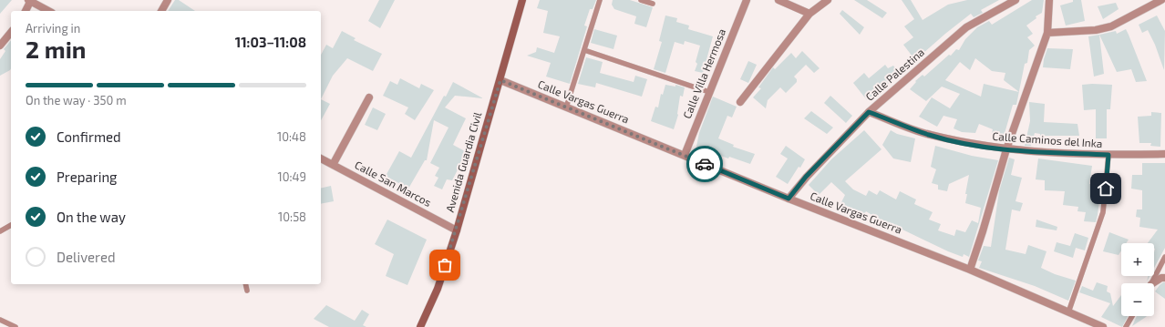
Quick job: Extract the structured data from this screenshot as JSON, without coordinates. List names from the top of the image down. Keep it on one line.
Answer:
{"streets":{"main road":["Avenida Guardia Civil"],"street":["Calle Villa Hermosa","Calle Palestina","Calle Vargas Guerra","Calle Caminos del Inka","Calle San Marcos"]},"crossings":[["Calle Villa Hermosa","Calle Vargas Guerra"],["Calle Palestina","Calle Vargas Guerra"],["Calle Palestina","Calle Caminos del Inka"],["Calle Vargas Guerra","Avenida Guardia Civil"],["Avenida Guardia Civil","Calle San Marcos"]],"page":{"heading":["2 min","Arriving in","11:03–11:08"],"bar":"On the way · 350 m","list":[["Confirmed","10:48"],["Preparing","10:49"],["On the way","10:58"],"Delivered"],"map_buttons":["+","−"]}}
